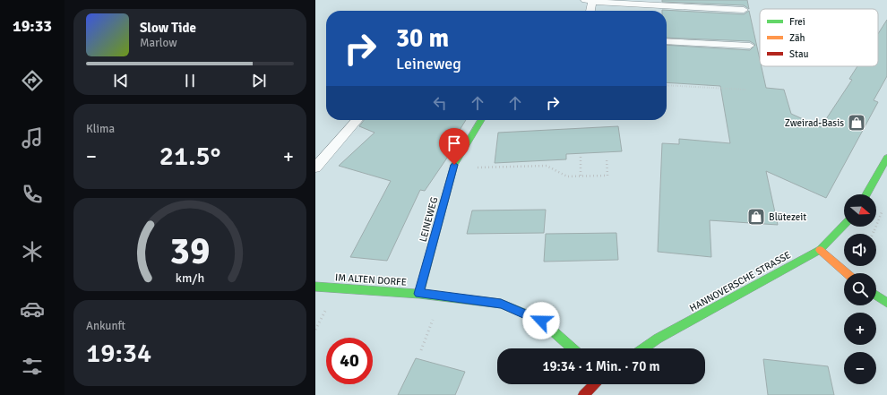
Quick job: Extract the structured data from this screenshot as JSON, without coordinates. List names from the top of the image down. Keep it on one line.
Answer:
{"streets":{"street":["LEINEWEG","IM ALTEN DORFE","HANNOVERSCHE STRASSE"]},"crossings":[["LEINEWEG","IM ALTEN DORFE"]],"places":{"shop":["Zweirad-Basis","Blütezeit"]},"legend":["Frei","Zäh","Stau"],"north":"right","page":{"tabs":"19:33","turn":["30 m","Leineweg"],"song":["Slow Tide","Marlow"],"tile":["Klima",["Ankunft","19:34"]],"heat":["−","21.5°","+"],"map_buttons":["+","−"],"limit":"40","trip":"19:34 · 1 Min. · 70 m","gauge":["39","km/h"]}}
